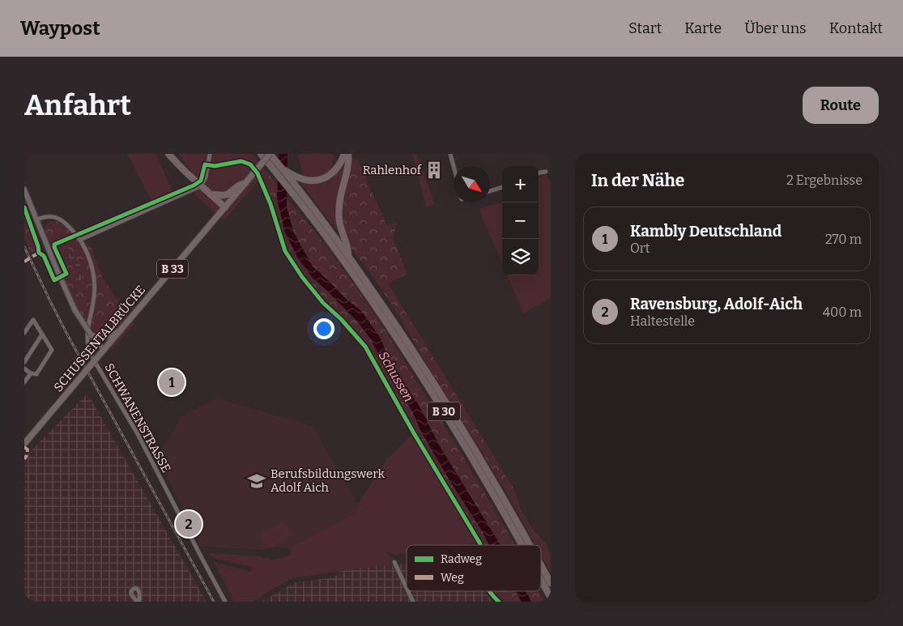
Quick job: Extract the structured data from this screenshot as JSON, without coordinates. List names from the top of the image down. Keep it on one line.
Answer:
{"streets":{"highway":["B 30"],"main road":["B 33","SCHUSSENTALBRÜCKE"],"street":["SCHWANENSTRASSE"]},"crossings":[["SCHUSSENTALBRÜCKE","B 30"]],"water":["Schussen"],"places":{"building":["Rahlenhof"],"school or university":["Berufsbildungswerk Adolf Aich"]},"legend":["Radweg","Weg"],"north":"bottom right","page":{"header":"Waypost","nav":["Start","Karte","Über uns","Kontakt"],"buttons":"Route","title":"Anfahrt","heading":["In der Nähe","2 Ergebnisse"],"map_buttons":["+","−"],"list":[{"mark":"1","name":"Kambly Deutschland","note":"Ort","value":"270 m"},{"mark":"2","name":"Ravensburg, Adolf-Aich","note":"Haltestelle","value":"400 m"}],"pins":["1","2"]}}
